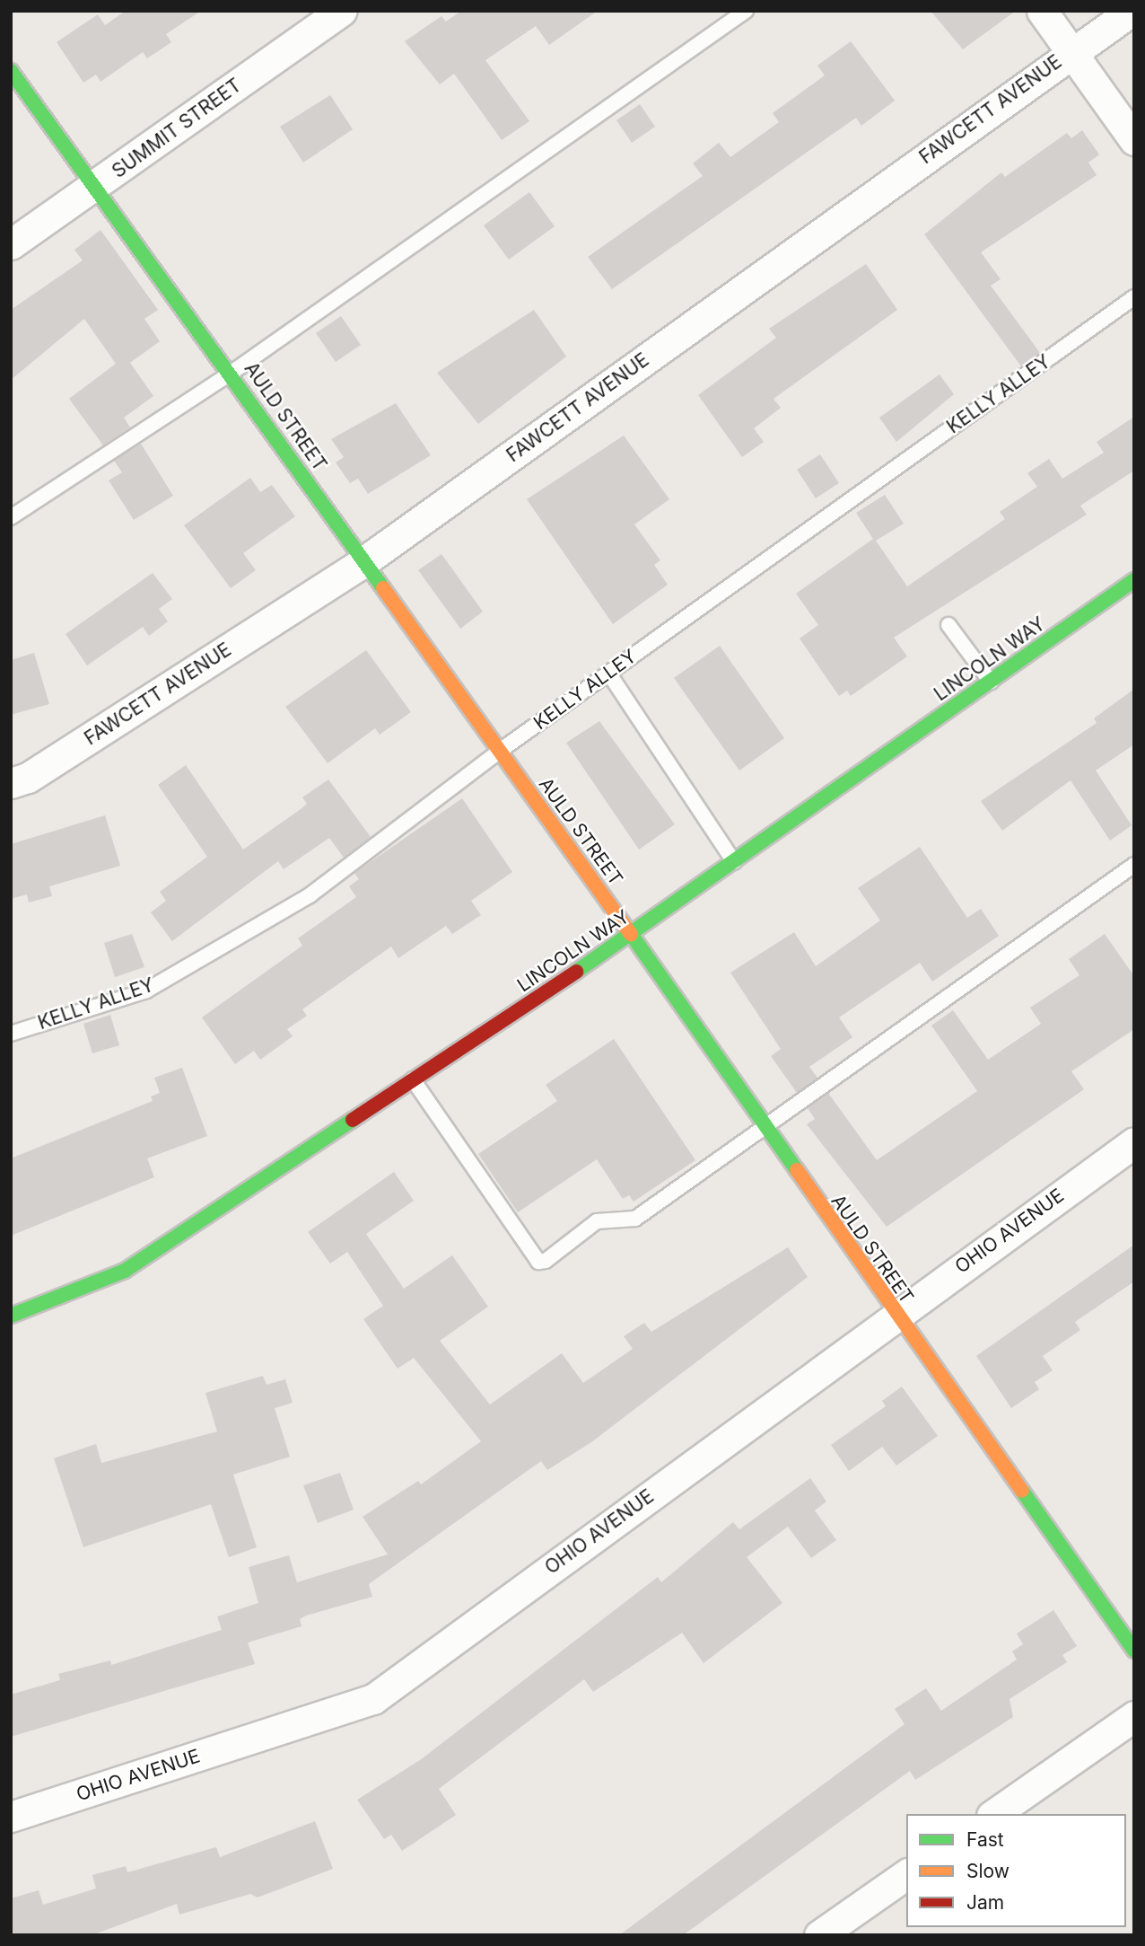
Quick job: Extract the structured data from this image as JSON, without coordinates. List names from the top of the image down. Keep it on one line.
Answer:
{"streets":{"street":["FAWCETT AVENUE","SUMMIT STREET","AULD STREET","LINCOLN WAY","OHIO AVENUE"],"lane":["KELLY ALLEY"]},"crossings":[["FAWCETT AVENUE","AULD STREET"],["SUMMIT STREET","AULD STREET"],["KELLY ALLEY","AULD STREET"],["AULD STREET","LINCOLN WAY"],["AULD STREET","OHIO AVENUE"]],"legend":["Fast","Slow","Jam"]}
